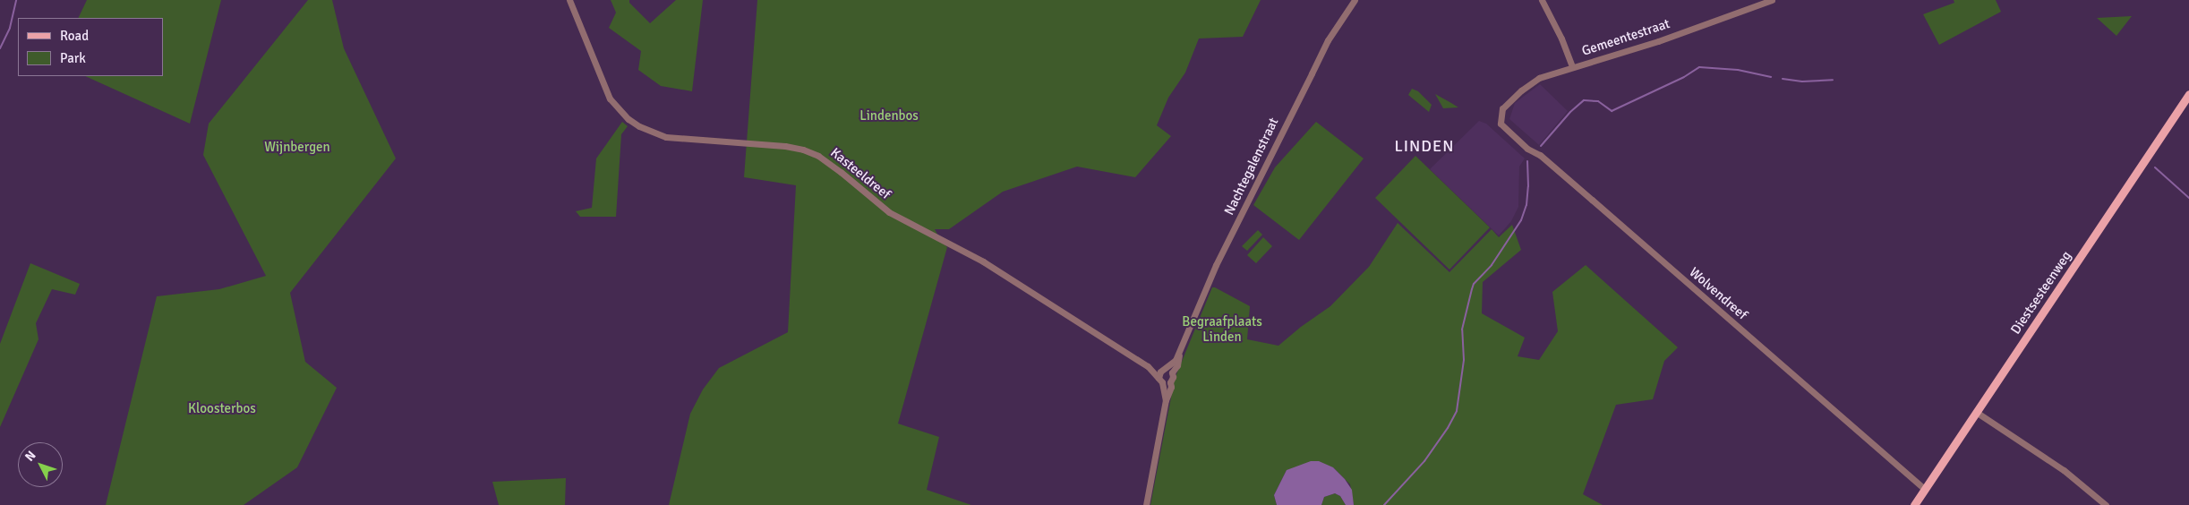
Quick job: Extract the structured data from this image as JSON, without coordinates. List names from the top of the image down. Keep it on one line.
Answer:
{"streets":{"main road":["Diestsesteenweg"],"street":["Gemeentestraat","Nachtegalenstraat","Kasteeldreef","Wolvendreef"]},"crossings":[["Gemeentestraat","Wolvendreef"],["Nachtegalenstraat","Kasteeldreef"],["Diestsesteenweg","Wolvendreef"]],"districts":["LINDEN"],"parks":["Lindenbos","Wijnbergen","Begraafplaats Linden","Kloosterbos"],"legend":["Road","Park"],"north":"top left"}
